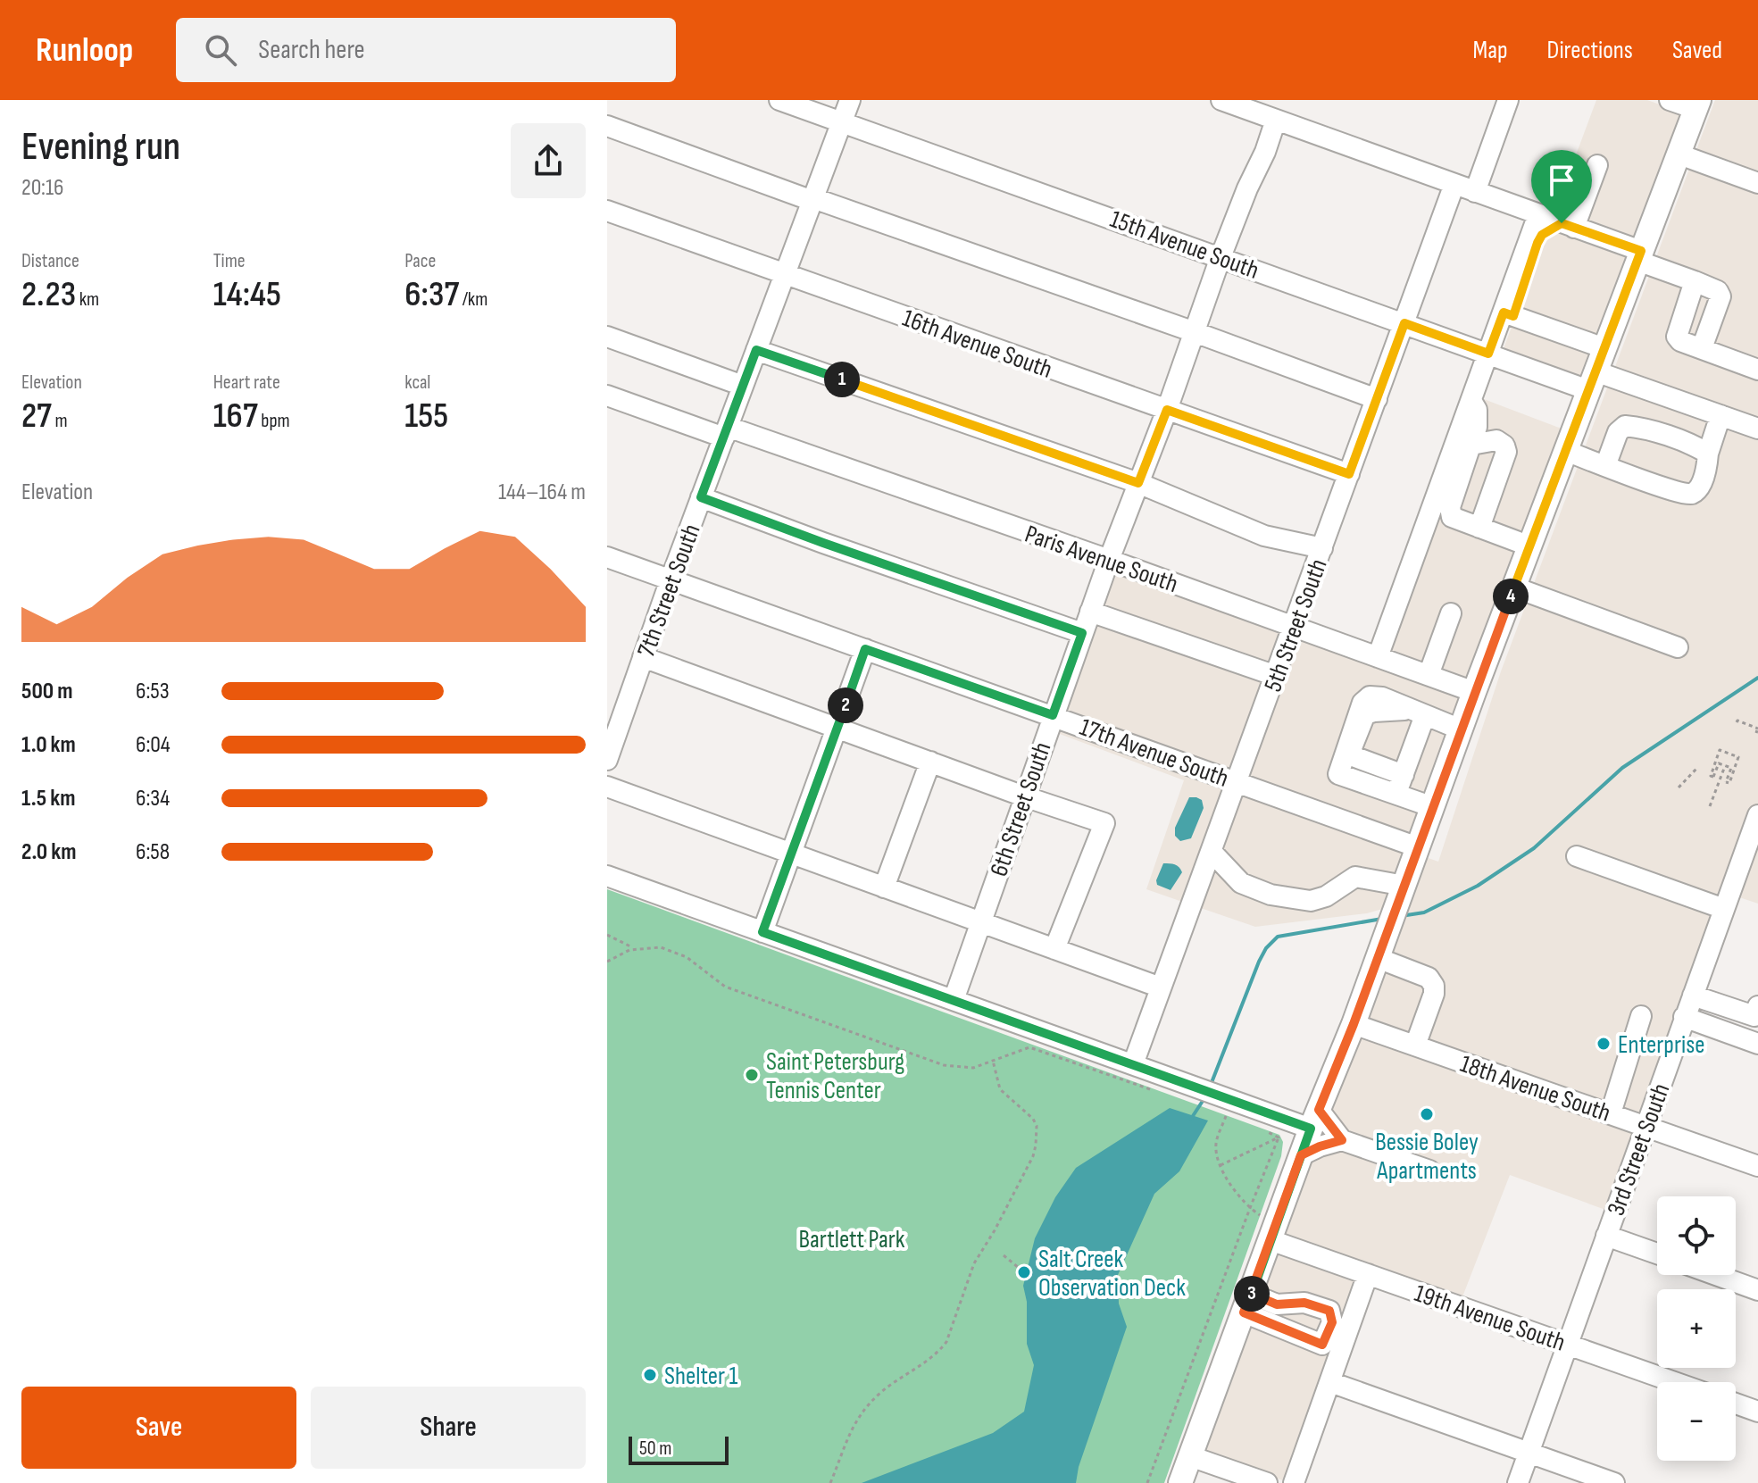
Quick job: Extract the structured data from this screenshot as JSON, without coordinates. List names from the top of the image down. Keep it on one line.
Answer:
{"streets":{"street":["15th Avenue South","16th Avenue South","Paris Avenue South","7th Street South","5th Street South","17th Avenue South","6th Street South","18th Avenue South","3rd Street South","19th Avenue South"]},"crossings":[["15th Avenue South","7th Street South"],["15th Avenue South","5th Street South"],["15th Avenue South","6th Street South"],["16th Avenue South","7th Street South"],["16th Avenue South","5th Street South"],["16th Avenue South","6th Street South"],["Paris Avenue South","7th Street South"],["Paris Avenue South","5th Street South"],["Paris Avenue South","6th Street South"],["7th Street South","17th Avenue South"],["5th Street South","17th Avenue South"],["17th Avenue South","6th Street South"],["18th Avenue South","3rd Street South"],["3rd Street South","19th Avenue South"]],"parks":["Bartlett Park"],"places":["Enterprise","Saint Petersburg Tennis Center","Bessie Boley Apartments","Salt Creek Observation Deck","Shelter 1"],"scale_bar":"50 m","page":{"header":"Runloop","search":"Search here","nav":["Map","Directions","Saved"],"heading":["Evening run","20:16"],"stats":[["Distance","2.23 km"],["Time","14:45"],["Pace","6:37 /km"],["Elevation","27 m"],["Heart rate","167 bpm"],["kcal","155"]],"pins":["1","4","2","3"],"chart":["Elevation","144–164 m"],"list":[{"name":"500 m","note":"6:53"},{"name":"1.0 km","note":"6:04"},{"name":"1.5 km","note":"6:34"},{"name":"2.0 km","note":"6:58"}],"map_buttons":["+","−"],"buttons":["Save","Share"],"scale":"50 m"}}
